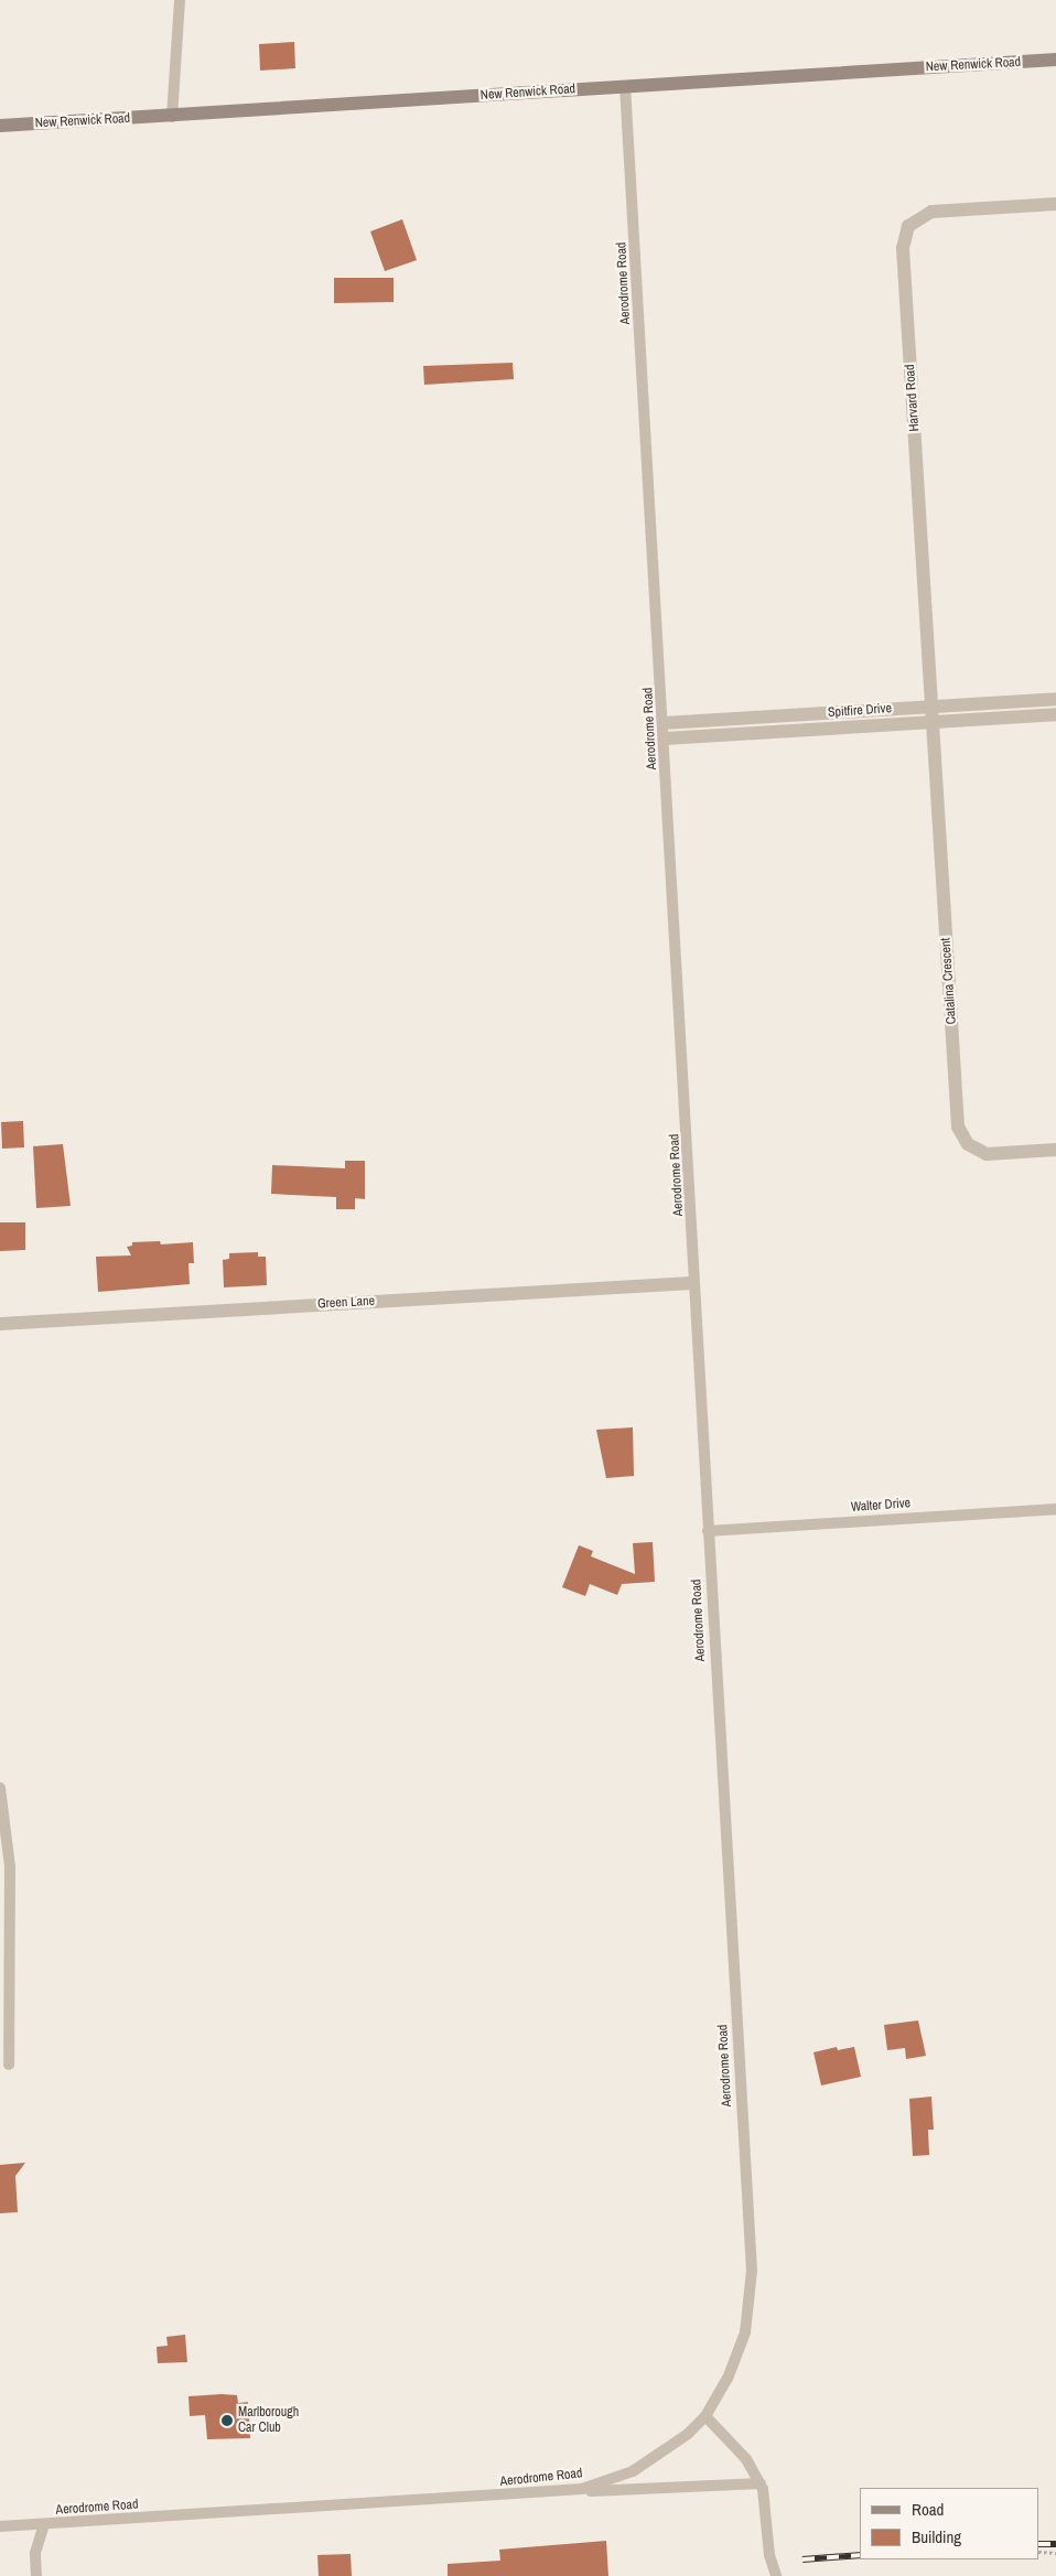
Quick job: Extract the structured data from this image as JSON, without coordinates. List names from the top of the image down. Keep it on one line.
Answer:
{"streets":{"street":["New Renwick Road","Harvard Road","Spitfire Drive","Catalina Crescent","Green Lane"],"lane":["Aerodrome Road","Walter Drive"]},"crossings":[["New Renwick Road","Aerodrome Road"],["Aerodrome Road","Spitfire Drive"],["Aerodrome Road","Green Lane"],["Aerodrome Road","Walter Drive"],["Harvard Road","Spitfire Drive"],["Harvard Road","Catalina Crescent"],["Spitfire Drive","Catalina Crescent"]],"places":["Marlborough Car Club"],"legend":["Road","Building"]}
